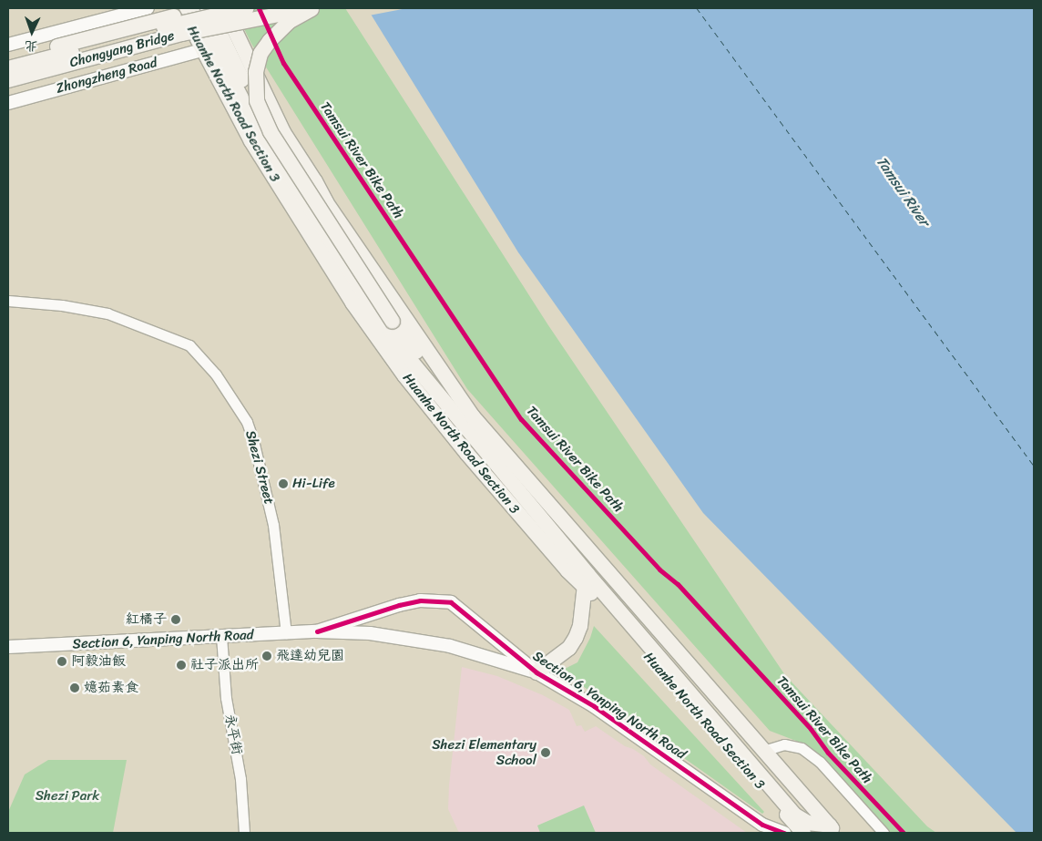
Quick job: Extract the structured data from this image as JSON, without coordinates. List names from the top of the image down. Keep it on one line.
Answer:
{"streets":{"main road":["Chongyang Bridge","Huanhe North Road Section 3"],"street":["Zhongzheng Road","Shezi Street","Section 6, Yanping North Road","永平街"],"cycle path":["Tamsui River Bike Path"]},"crossings":[["Chongyang Bridge","Huanhe North Road Section 3"],["Zhongzheng Road","Huanhe North Road Section 3"],["Shezi Street","Section 6, Yanping North Road"],["Section 6, Yanping North Road","永平街"]],"water":["Tamsui River"],"parks":["Shezi Park"],"places":["Hi-Life","紅橘子","飛達幼兒園","阿毅油飯","社子派出所","嬑茹素食","Shezi Elementary School"],"north":"bottom"}
